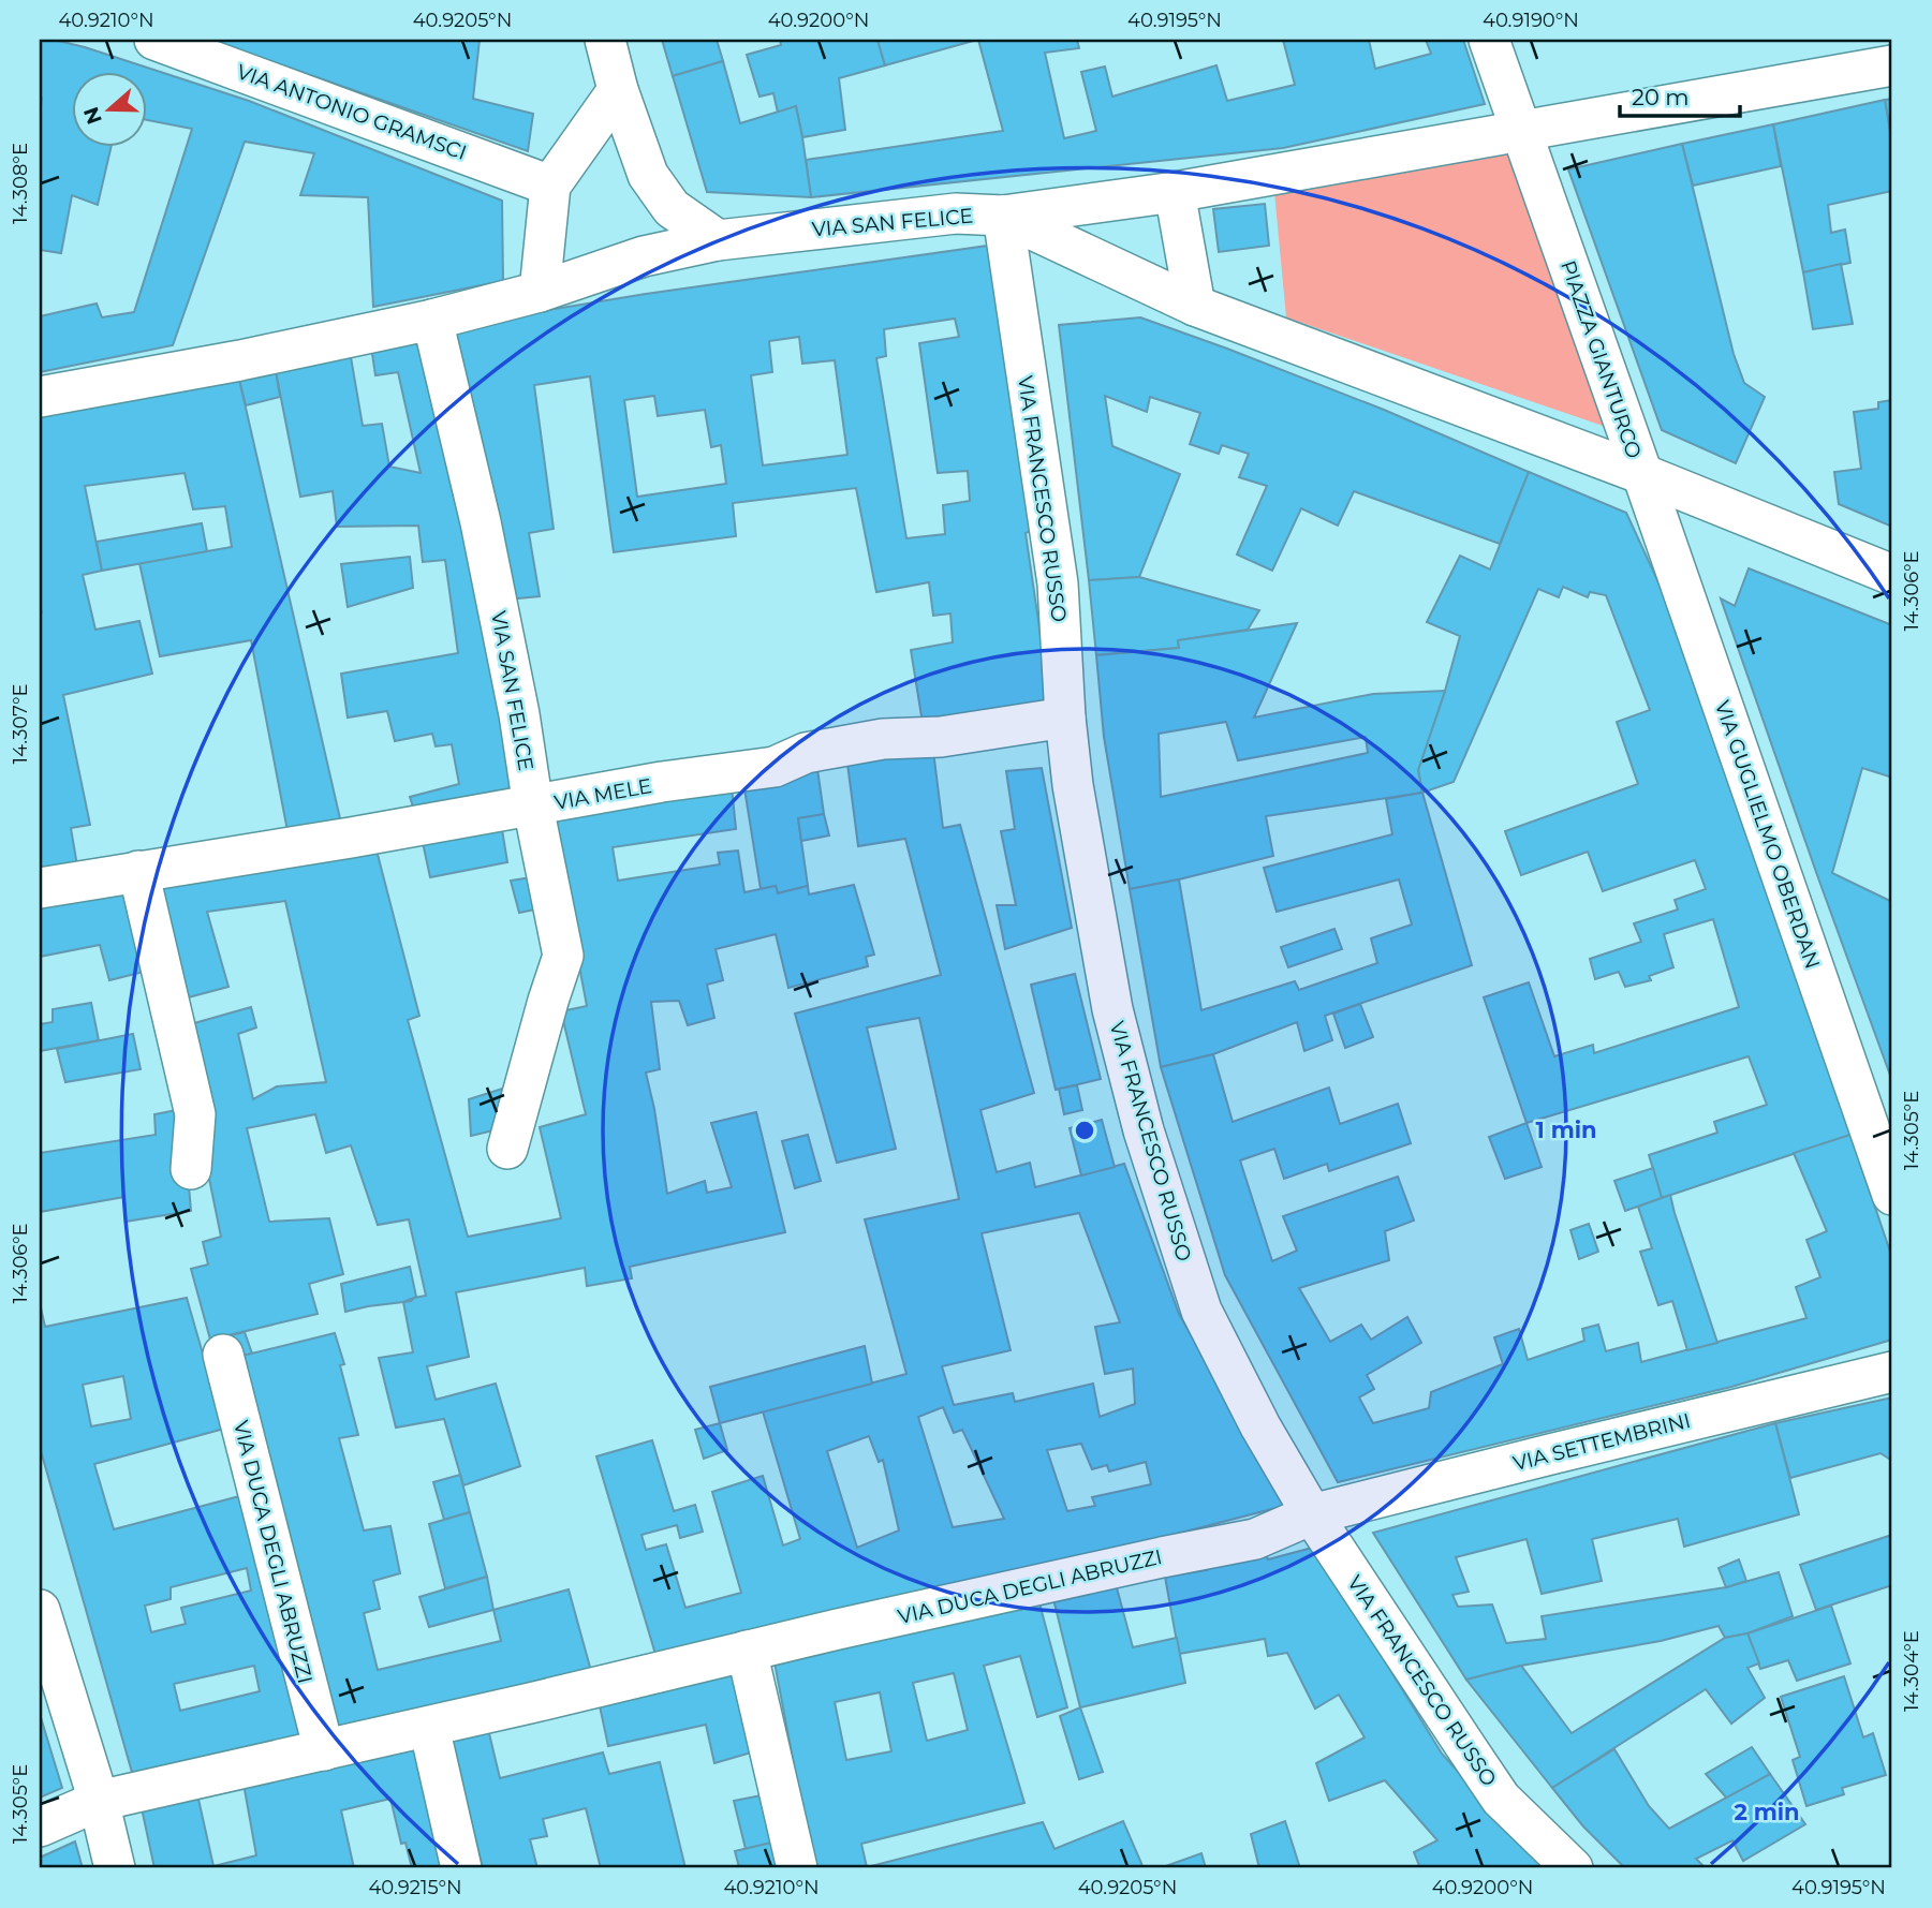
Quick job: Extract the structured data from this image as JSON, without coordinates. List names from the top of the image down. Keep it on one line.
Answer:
{"streets":{"street":["VIA ANTONIO GRAMSCI","VIA SAN FELICE","PIAZZA GIANTURCO","VIA FRANCESCO RUSSO","VIA MELE","VIA GUGLIELMO OBERDAN","VIA SETTEMBRINI","VIA DUCA DEGLI ABRUZZI"]},"crossings":[["VIA SAN FELICE","PIAZZA GIANTURCO"],["VIA SAN FELICE","VIA FRANCESCO RUSSO"],["VIA SAN FELICE","VIA MELE"],["PIAZZA GIANTURCO","VIA FRANCESCO RUSSO"],["PIAZZA GIANTURCO","VIA GUGLIELMO OBERDAN"],["VIA FRANCESCO RUSSO","VIA MELE"],["VIA FRANCESCO RUSSO","VIA SETTEMBRINI"],["VIA FRANCESCO RUSSO","VIA DUCA DEGLI ABRUZZI"],["VIA SETTEMBRINI","VIA DUCA DEGLI ABRUZZI"]],"scale_bar":"20 m","north":"left","coordinates":["40.9210°N","40.9205°N","40.9200°N","40.9195°N","40.9190°N","14.308°E","14.306°E","14.307°E","14.305°E","14.304°E","40.9215°N"],"rings":["1 min","2 min"]}
